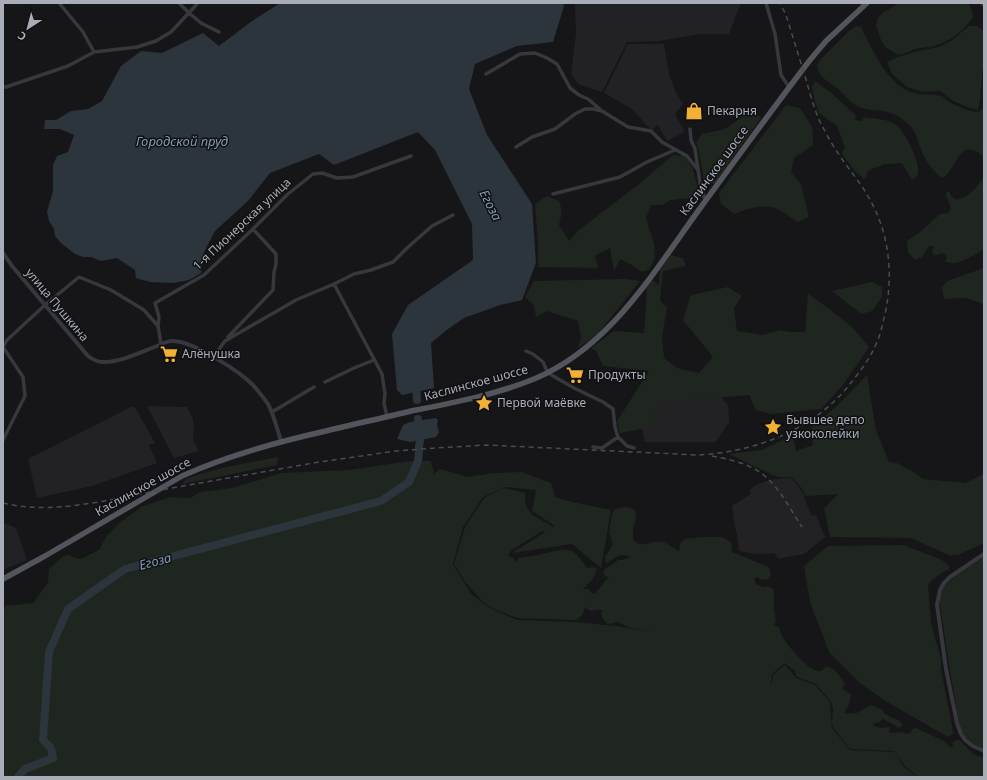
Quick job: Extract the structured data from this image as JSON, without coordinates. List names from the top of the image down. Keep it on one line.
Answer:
{"streets":{"main road":["Каслинское шоссе"],"street":["1-я Пионерская улица","улица Пушкина"]},"water":["Городской пруд","Егоза"],"places":{"shop":["Пекарня"],"supermarket":["Алёнушка","Продукты"],"place":["Первой маёвке","Бывшее депо узкоколейки"]},"north":"bottom left"}
